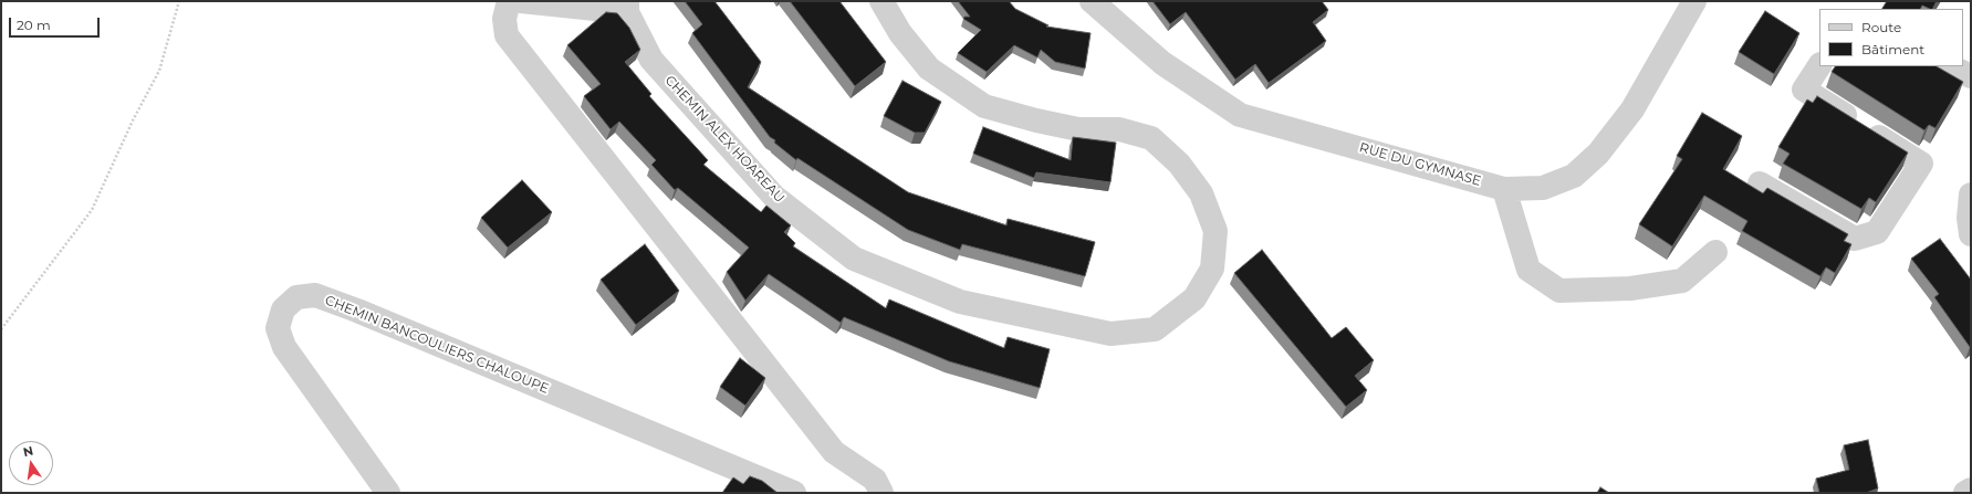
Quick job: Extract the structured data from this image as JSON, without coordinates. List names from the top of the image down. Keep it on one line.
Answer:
{"streets":{"street":["CHEMIN ALEX HOAREAU","RUE DU GYMNASE","CHEMIN BANCOULIERS CHALOUPE"]},"legend":["Route","Bâtiment"],"scale_bar":"20 m","north":"top"}
